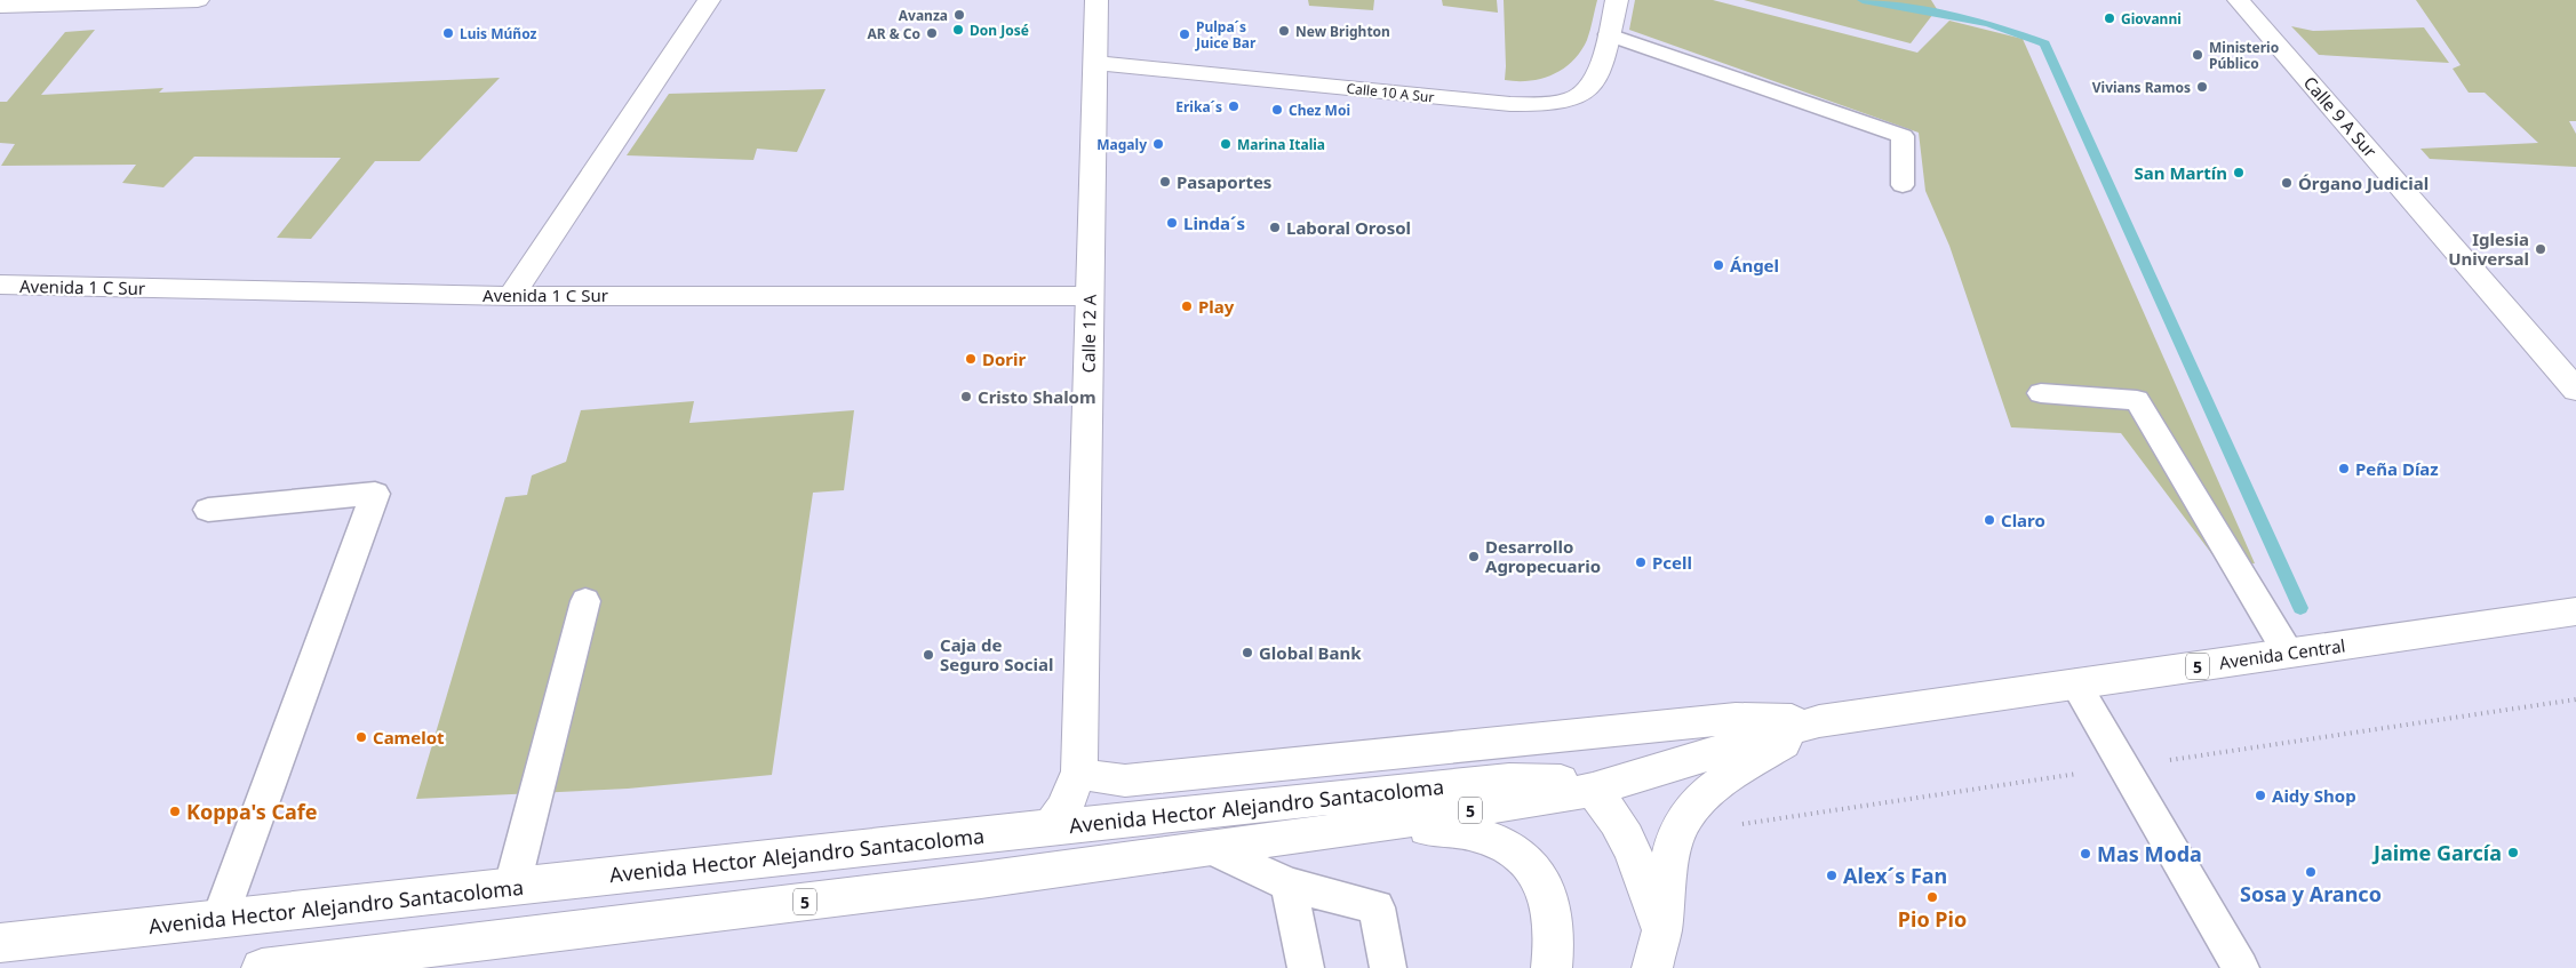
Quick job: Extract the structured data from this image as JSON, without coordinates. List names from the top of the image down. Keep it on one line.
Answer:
{"streets":{"main road":["Calle 10 A Sur","Calle 9 A Sur","Avenida 1 C Sur","Calle 12 A","Avenida Central","5","Avenida Hector Alejandro Santacoloma"]},"crossings":[["Calle 10 A Sur","Calle 12 A"],["Avenida 1 C Sur","Calle 12 A"],["Avenida Central","Avenida Hector Alejandro Santacoloma"]],"places":["Avanza","Giovanni","Don José","New Brighton","Luis Múñoz","AR & Co","Pulpa´s Juice Bar","Ministerio Público","Vivians Ramos","Erika´s","Chez Moi","Magaly","Marina Italia","San Martín","Pasaportes","Órgano Judicial","Linda´s","Laboral Orosol","Iglesia Universal","Ángel","Play","Dorir","Cristo Shalom","Peña Díaz","Claro","Desarrollo Agropecuario","Pcell","Global Bank","Caja de Seguro Social","Camelot","Aidy Shop","Koppa's Cafe","Jaime García","Mas Moda","Sosa y Aranco","Alex´s Fan","Pio Pio"]}
